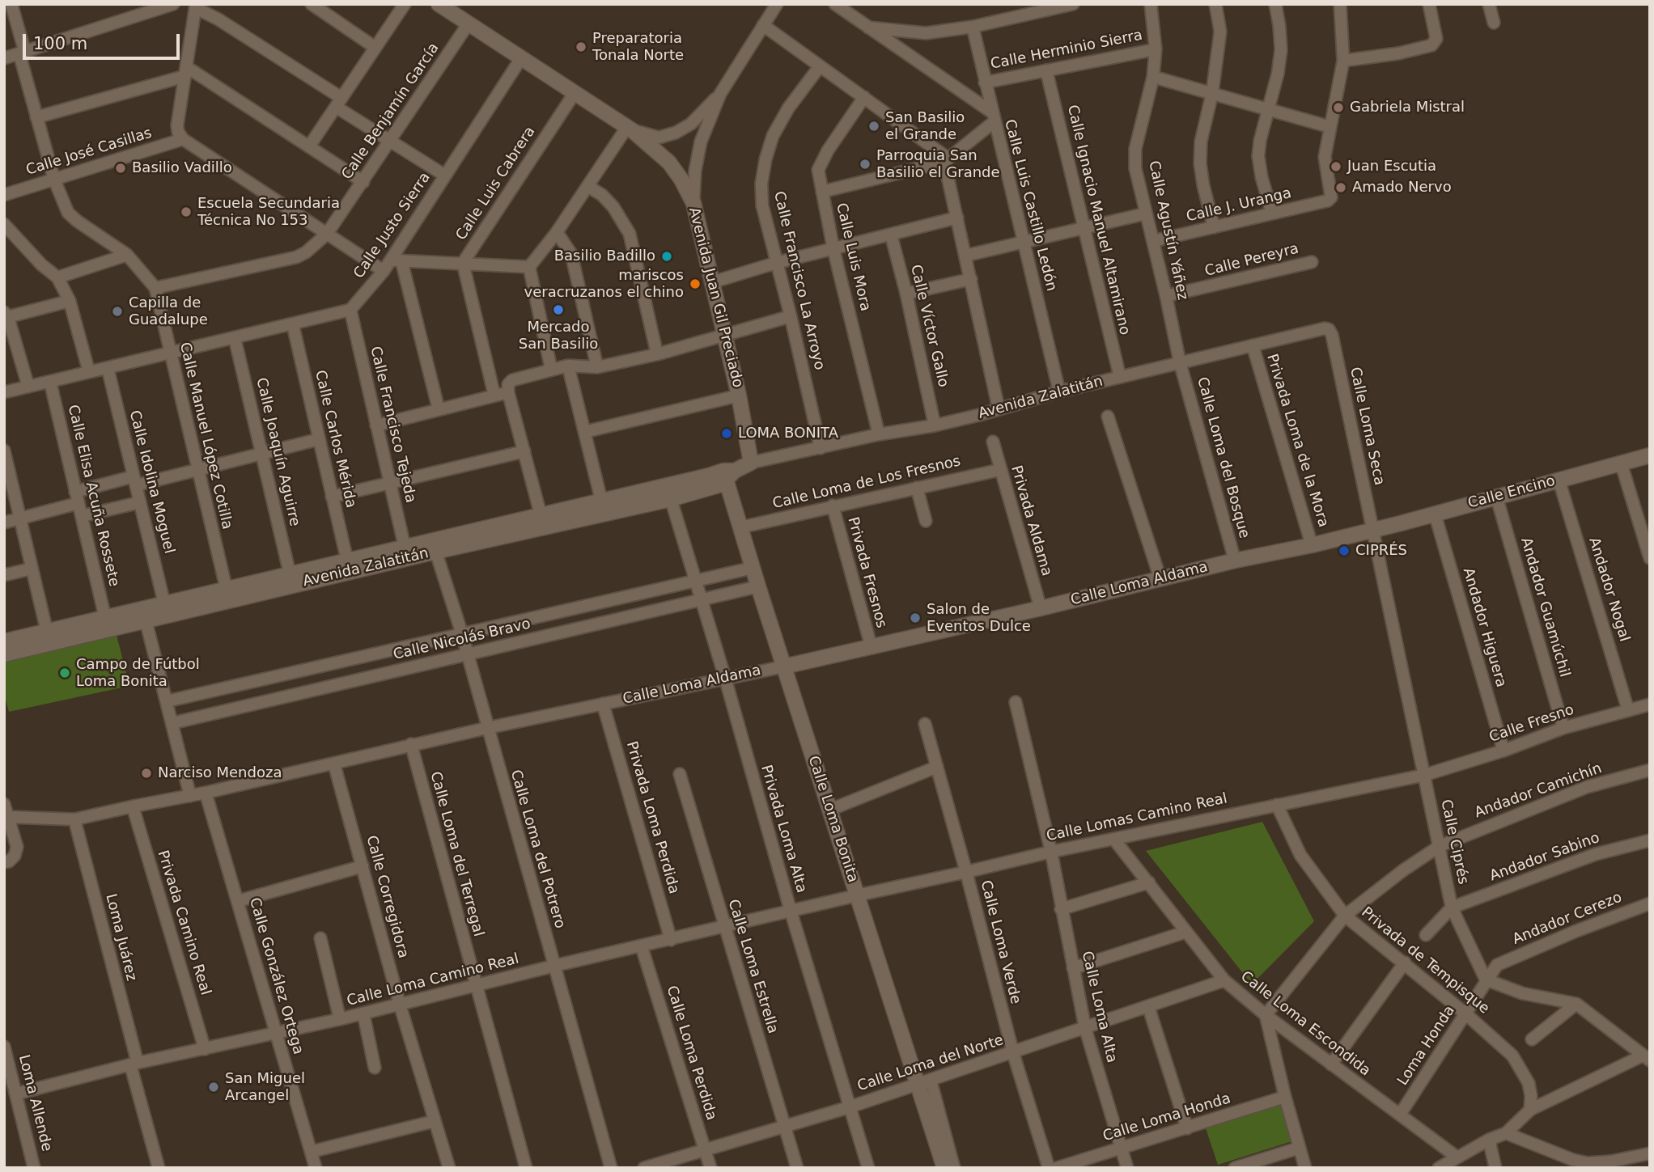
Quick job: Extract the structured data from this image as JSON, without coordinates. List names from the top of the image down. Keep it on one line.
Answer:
{"streets":{"street":["Calle Herminio Sierra","Calle Benjamín García","Calle José Casillas","Calle Luis Cabrera","Calle Luis Castillo Ledón","Calle J. Uranga","Calle Ignacio Manuel Altamirano","Calle Justo Sierra","Calle Agustín Yáñez","Calle Luis Mora","Calle Pereyra","Calle Francisco La Arroyo","Avenida Juan Gil Preciado","Calle Víctor Gallo","Avenida Zalatitán","Calle Francisco Tejeda","Calle Loma Seca","Calle Manuel López Cotilla","Calle Carlos Mérida","Privada Loma de la Mora","Calle Joaquín Aguirre","Calle Loma del Bosque","Calle Idolina Moguel","Calle Loma de Los Fresnos","Calle Encino","Calle Elisa Acuña Rossete","Privada Aldama","Privada Fresnos","Calle Loma Aldama","Andador Nogal","Andador Guamúchil","Andador Higuera","Calle Nicolás Bravo","Calle Fresno","Andador Camichín","Privada Loma Perdida","Calle Lomas Camino Real","Calle Loma Bonita","Privada Loma Alta","Calle Ciprés","Calle Loma del Potrero","Calle Loma del Terregal","Andador Sabino","Calle Corregidora","Andador Cerezo","Privada Camino Real","Loma Juárez","Calle Loma Verde","Privada de Tempisque","Calle Loma Estrella","Calle González Ortega","Calle Loma Camino Real","Calle Loma Alta","Calle Loma Escondida","Loma Honda","Calle Loma Perdida","Calle Loma del Norte","Loma Allende","Calle Loma Honda"]},"crossings":[["Calle Herminio Sierra","Calle Luis Castillo Ledón"],["Calle Herminio Sierra","Calle Ignacio Manuel Altamirano"],["Calle Herminio Sierra","Calle Agustín Yáñez"],["Calle Benjamín García","Avenida Juan Gil Preciado"],["Calle Benjamín García","Calle Manuel López Cotilla"],["Calle José Casillas","Calle Manuel López Cotilla"],["Calle Luis Cabrera","Avenida Juan Gil Preciado"],["Calle Luis Castillo Ledón","Avenida Zalatitán"],["Calle J. Uranga","Calle Agustín Yáñez"],["Calle Ignacio Manuel Altamirano","Avenida Zalatitán"],["Calle Justo Sierra","Avenida Juan Gil Preciado"],["Calle Justo Sierra","Calle Francisco Tejeda"],["Calle Agustín Yáñez","Calle Pereyra"],["Calle Agustín Yáñez","Avenida Zalatitán"],["Calle Agustín Yáñez","Calle Loma del Bosque"],["Calle Luis Mora","Avenida Zalatitán"],["Calle Francisco La Arroyo","Avenida Zalatitán"],["Avenida Juan Gil Preciado","Avenida Zalatitán"],["Calle Víctor Gallo","Avenida Zalatitán"],["Avenida Zalatitán","Calle Francisco Tejeda"],["Avenida Zalatitán","Calle Loma Seca"],["Avenida Zalatitán","Calle Manuel López Cotilla"],["Avenida Zalatitán","Calle Carlos Mérida"],["Avenida Zalatitán","Privada Loma de la Mora"],["Avenida Zalatitán","Calle Joaquín Aguirre"],["Avenida Zalatitán","Calle Loma del Bosque"],["Avenida Zalatitán","Calle Idolina Moguel"],["Avenida Zalatitán","Calle Elisa Acuña Rossete"],["Avenida Zalatitán","Calle Loma Bonita"],["Avenida Zalatitán","Privada Loma Alta"],["Avenida Zalatitán","Calle Loma del Potrero"],["Calle Loma Seca","Calle Encino"],["Calle Loma Seca","Calle Loma Aldama"],["Calle Loma Seca","Calle Ciprés"],["Privada Loma de la Mora","Calle Loma Aldama"],["Calle Loma del Bosque","Calle Loma Aldama"],["Calle Loma de Los Fresnos","Privada Aldama"],["Calle Loma de Los Fresnos","Privada Fresnos"],["Calle Loma de Los Fresnos","Calle Loma Bonita"],["Calle Encino","Calle Loma Aldama"],["Calle Encino","Andador Nogal"],["Calle Encino","Andador Guamúchil"],["Calle Encino","Andador Higuera"],["Calle Encino","Calle Ciprés"],["Privada Aldama","Calle Loma Aldama"],["Privada Fresnos","Calle Loma Aldama"],["Calle Loma Aldama","Privada Loma Perdida"],["Calle Loma Aldama","Calle Loma Bonita"],["Calle Loma Aldama","Privada Loma Alta"],["Calle Loma Aldama","Calle Ciprés"],["Calle Loma Aldama","Calle Loma del Potrero"],["Calle Loma Aldama","Calle Loma del Terregal"],["Calle Loma Aldama","Calle Corregidora"],["Calle Loma Aldama","Privada Camino Real"],["Calle Loma Aldama","Loma Juárez"],["Calle Loma Aldama","Calle González Ortega"],["Andador Nogal","Calle Fresno"],["Andador Guamúchil","Calle Fresno"],["Andador Higuera","Calle Fresno"],["Calle Nicolás Bravo","Calle Loma Bonita"],["Calle Nicolás Bravo","Privada Loma Alta"],["Calle Nicolás Bravo","Calle Loma del Potrero"],["Calle Fresno","Calle Lomas Camino Real"],["Calle Fresno","Calle Ciprés"],["Andador Camichín","Calle Ciprés"],["Andador Camichín","Privada de Tempisque"],["Andador Camichín","Calle Loma Escondida"],["Privada Loma Perdida","Calle Loma Camino Real"],["Calle Lomas Camino Real","Calle Loma Bonita"],["Calle Lomas Camino Real","Calle Ciprés"],["Calle Lomas Camino Real","Calle Loma Verde"],["Calle Lomas Camino Real","Privada de Tempisque"],["Calle Lomas Camino Real","Calle Loma Camino Real"],["Calle Lomas Camino Real","Calle Loma Alta"],["Calle Lomas Camino Real","Calle Loma Escondida"],["Calle Loma Bonita","Calle Loma Camino Real"],["Calle Loma Bonita","Calle Loma del Norte"],["Privada Loma Alta","Calle Loma Camino Real"],["Privada Loma Alta","Calle Loma del Norte"],["Calle Ciprés","Andador Sabino"],["Calle Ciprés","Loma Honda"],["Calle Loma del Potrero","Calle Loma Camino Real"],["Calle Loma del Terregal","Calle Loma Camino Real"],["Calle Corregidora","Calle Loma Camino Real"],["Andador Cerezo","Loma Honda"],["Privada Camino Real","Calle Loma Camino Real"],["Loma Juárez","Calle Loma Camino Real"],["Calle Loma Verde","Calle Loma del Norte"],["Privada de Tempisque","Loma Honda"],["Calle Loma Estrella","Calle Loma Camino Real"],["Calle Loma Estrella","Calle Loma del Norte"],["Calle González Ortega","Calle Loma Camino Real"],["Calle Loma Camino Real","Calle Loma Perdida"],["Calle Loma Camino Real","Loma Allende"],["Calle Loma Alta","Calle Loma del Norte"],["Calle Loma Alta","Calle Loma Honda"],["Calle Loma Escondida","Loma Honda"],["Calle Loma Escondida","Calle Loma del Norte"],["Calle Loma Perdida","Calle Loma del Norte"]],"places":["Preparatoria Tonala Norte","Gabriela Mistral","San Basilio el Grande","Parroquia San Basilio el Grande","Juan Escutia","Basilio Vadillo","Amado Nervo","Escuela Secundaria Técnica No 153","Basilio Badillo","mariscos veracruzanos el chino","Mercado San Basilio","Capilla de Guadalupe","LOMA BONITA","CIPRÉS","Salon de Eventos Dulce","Campo de Fútbol Loma Bonita","Narciso Mendoza","San Miguel Arcangel"],"scale_bar":"100 m"}
